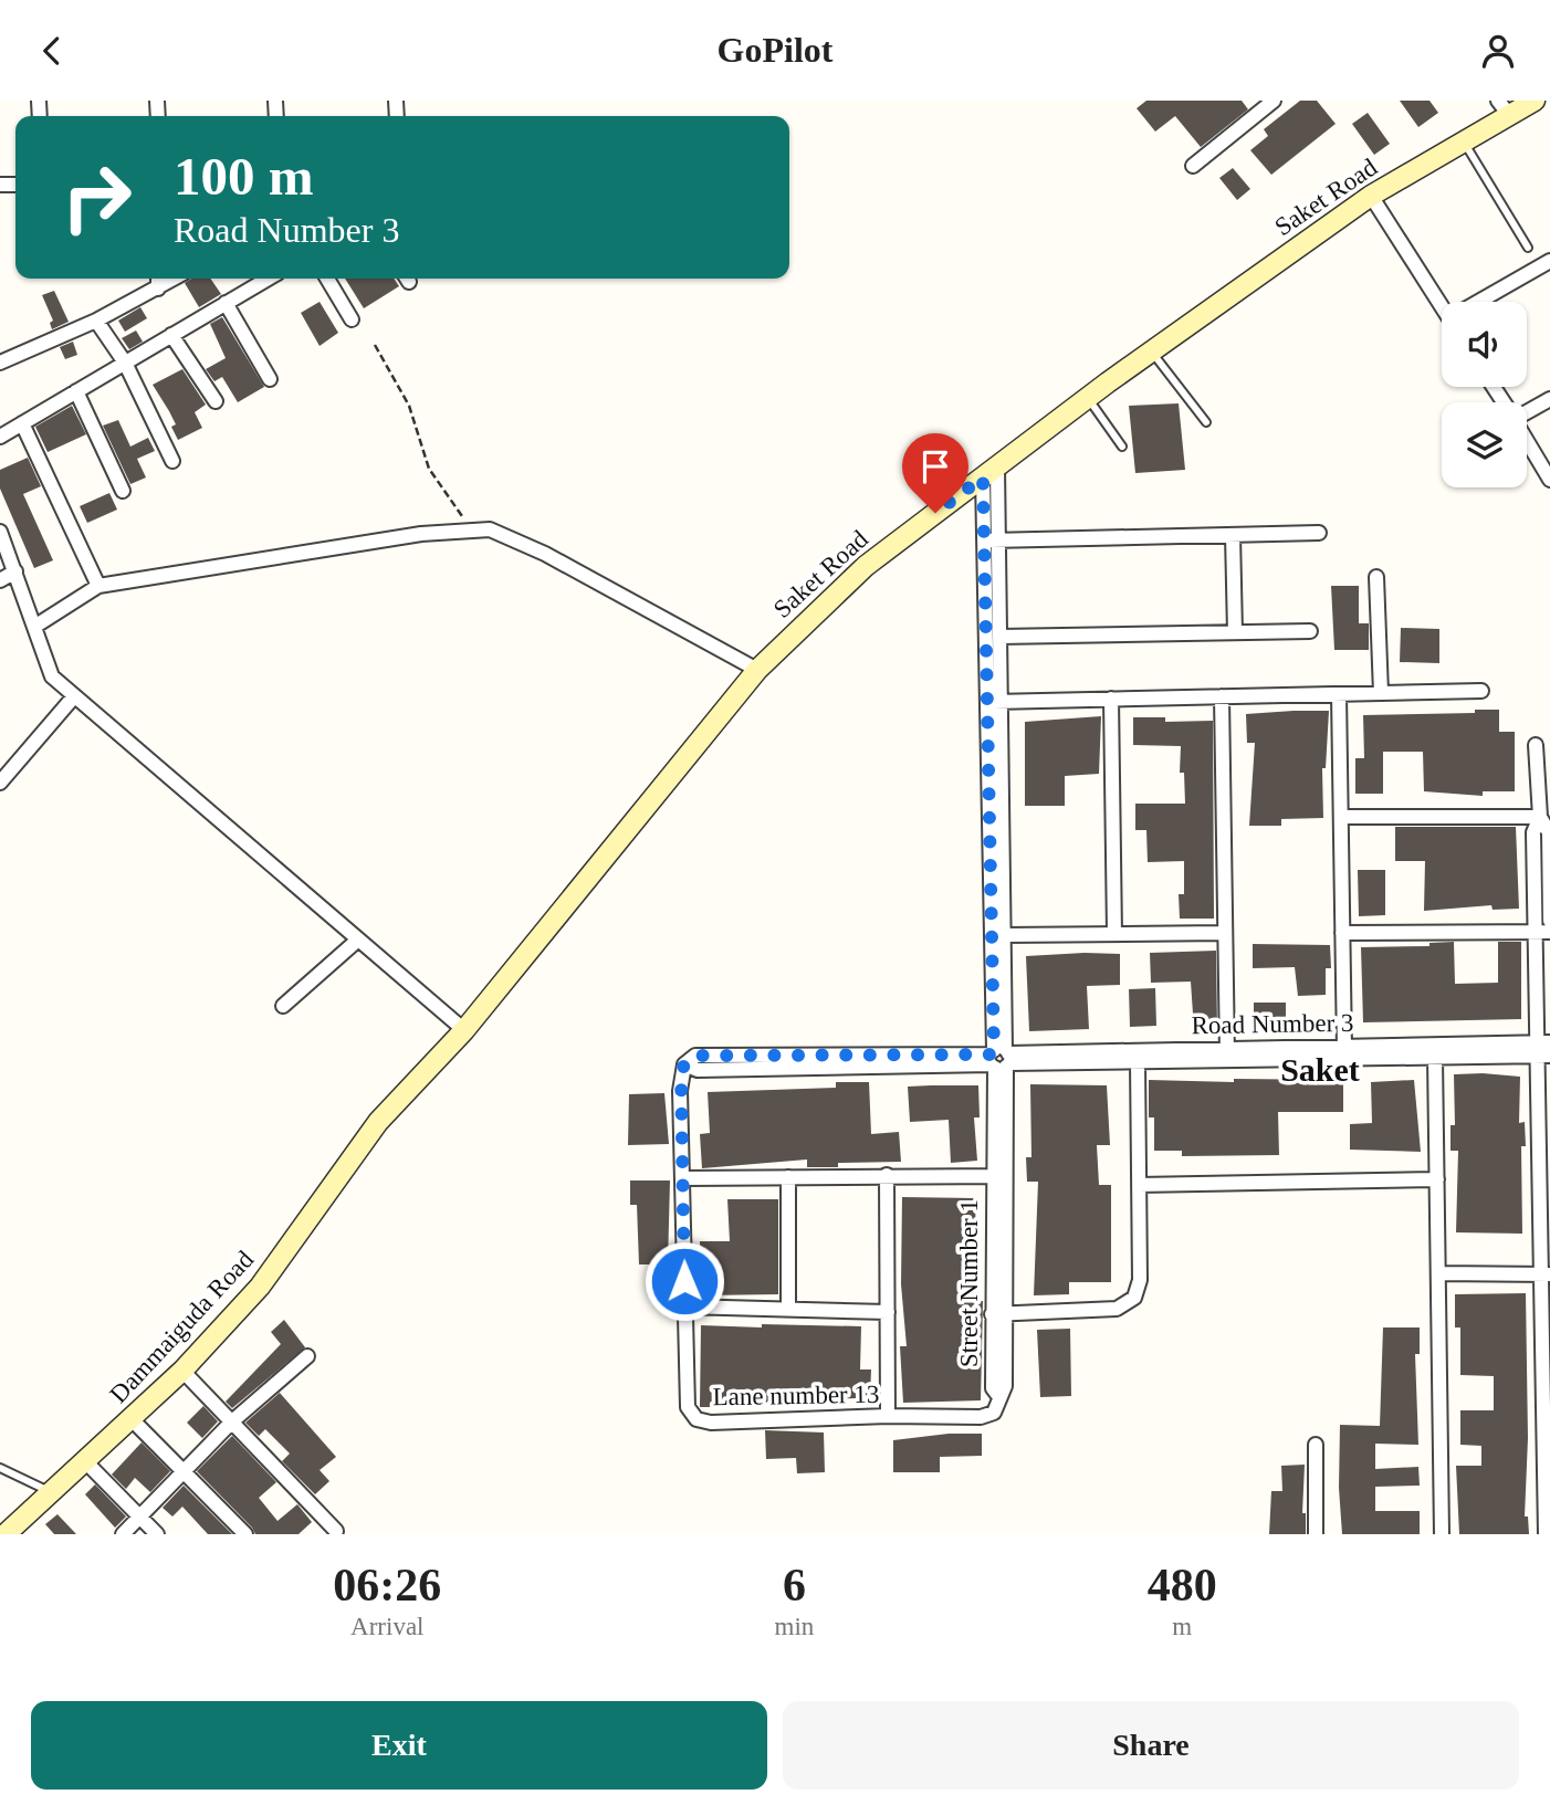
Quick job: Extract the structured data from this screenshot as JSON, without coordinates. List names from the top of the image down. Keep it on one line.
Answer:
{"streets":{"street":["Saket Road","Road Number 3","Street Number 1","Dammaiguda Road","Lane number 13"]},"crossings":[["Saket Road","Street Number 1"],["Saket Road","Dammaiguda Road"],["Road Number 3","Street Number 1"],["Street Number 1","Lane number 13"]],"districts":["Saket"],"page":{"header":"GoPilot","turn":["100 m","Road Number 3"],"eta":["06:26","Arrival","6","min","480","m"],"buttons":["Exit","Share"]}}
